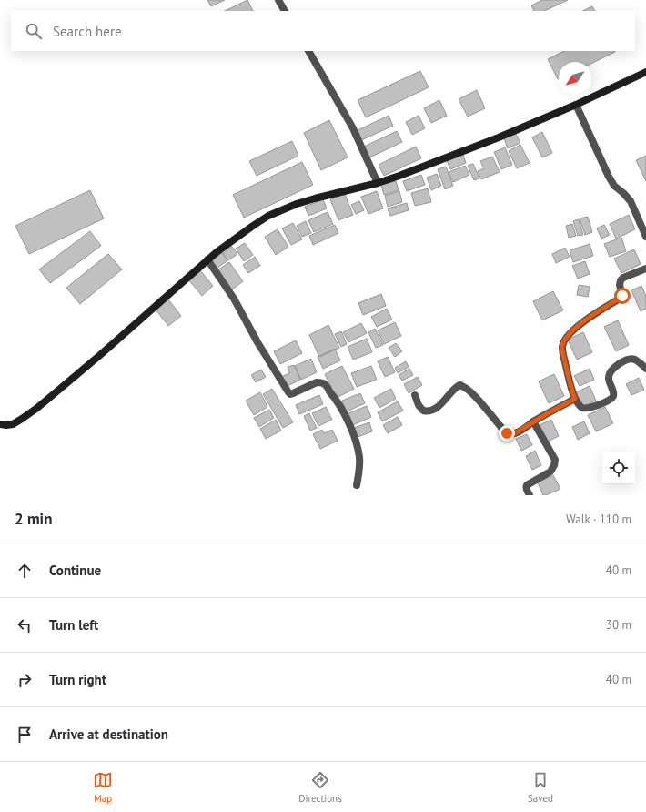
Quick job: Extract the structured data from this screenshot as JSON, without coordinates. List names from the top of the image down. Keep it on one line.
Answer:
{"north":"bottom left","page":{"search":"Search here","heading":["2 min","Walk · 110 m"],"list":[["Continue","40 m"],["Turn left","30 m"],["Turn right","40 m"],"Arrive at destination"],"nav":["Map","Directions","Saved"]}}
